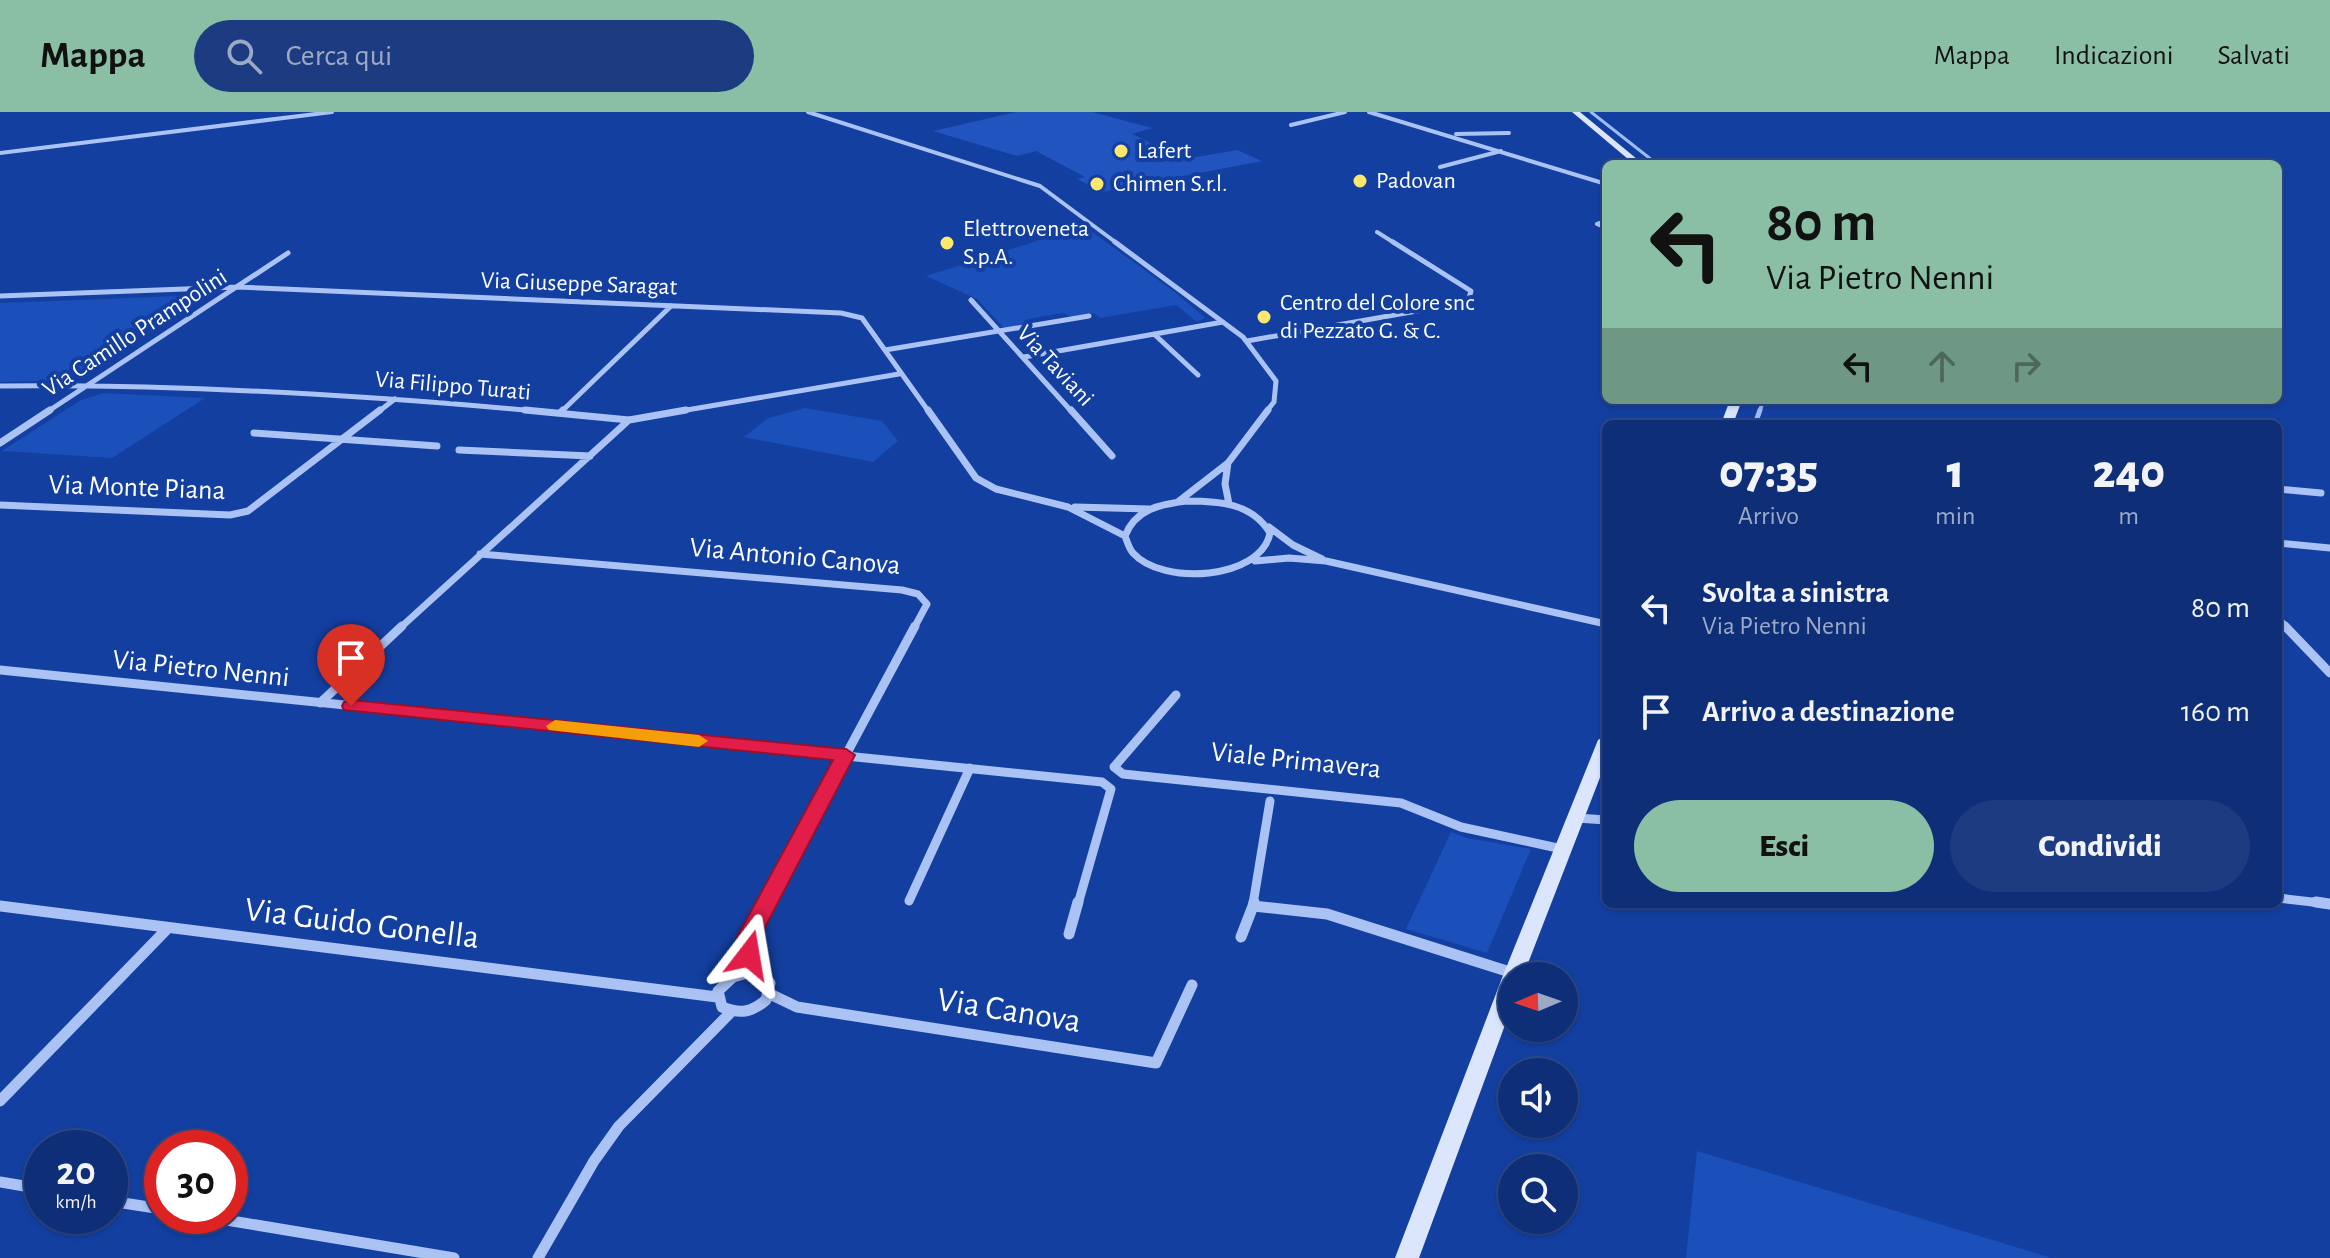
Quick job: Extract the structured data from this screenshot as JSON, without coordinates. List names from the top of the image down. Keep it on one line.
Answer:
{"streets":{"street":["Via Giuseppe Saragat","Via Camillo Prampolini","Via Taviani","Via Filippo Turati","Via Monte Piana","Via Antonio Canova","Via Pietro Nenni","Viale Primavera","Via Guido Gonella","Via Canova"]},"crossings":[["Via Giuseppe Saragat","Via Camillo Prampolini"],["Via Giuseppe Saragat","Via Filippo Turati"],["Via Camillo Prampolini","Via Filippo Turati"],["Via Filippo Turati","Via Monte Piana"],["Via Antonio Canova","Via Pietro Nenni"],["Via Antonio Canova","Via Guido Gonella"],["Via Antonio Canova","Via Canova"],["Via Guido Gonella","Via Canova"]],"places":["Lafert","Padovan","Chimen S.r.l.","Elettroveneta S.p.A.","Centro del Colore snc di Pezzato G. & C."],"north":"left","page":{"header":"Mappa","search":"Cerca qui","nav":["Mappa","Indicazioni","Salvati"],"turn":["80 m","Via Pietro Nenni"],"eta":["07:35","Arrivo","1","min","240","m"],"list":[{"name":"Svolta a sinistra","note":"Via Pietro Nenni","value":"80 m"},{"name":"Arrivo a destinazione","value":"160 m"}],"buttons":["Esci","Condividi"],"speed":"20 km/h","limit":"30"}}
